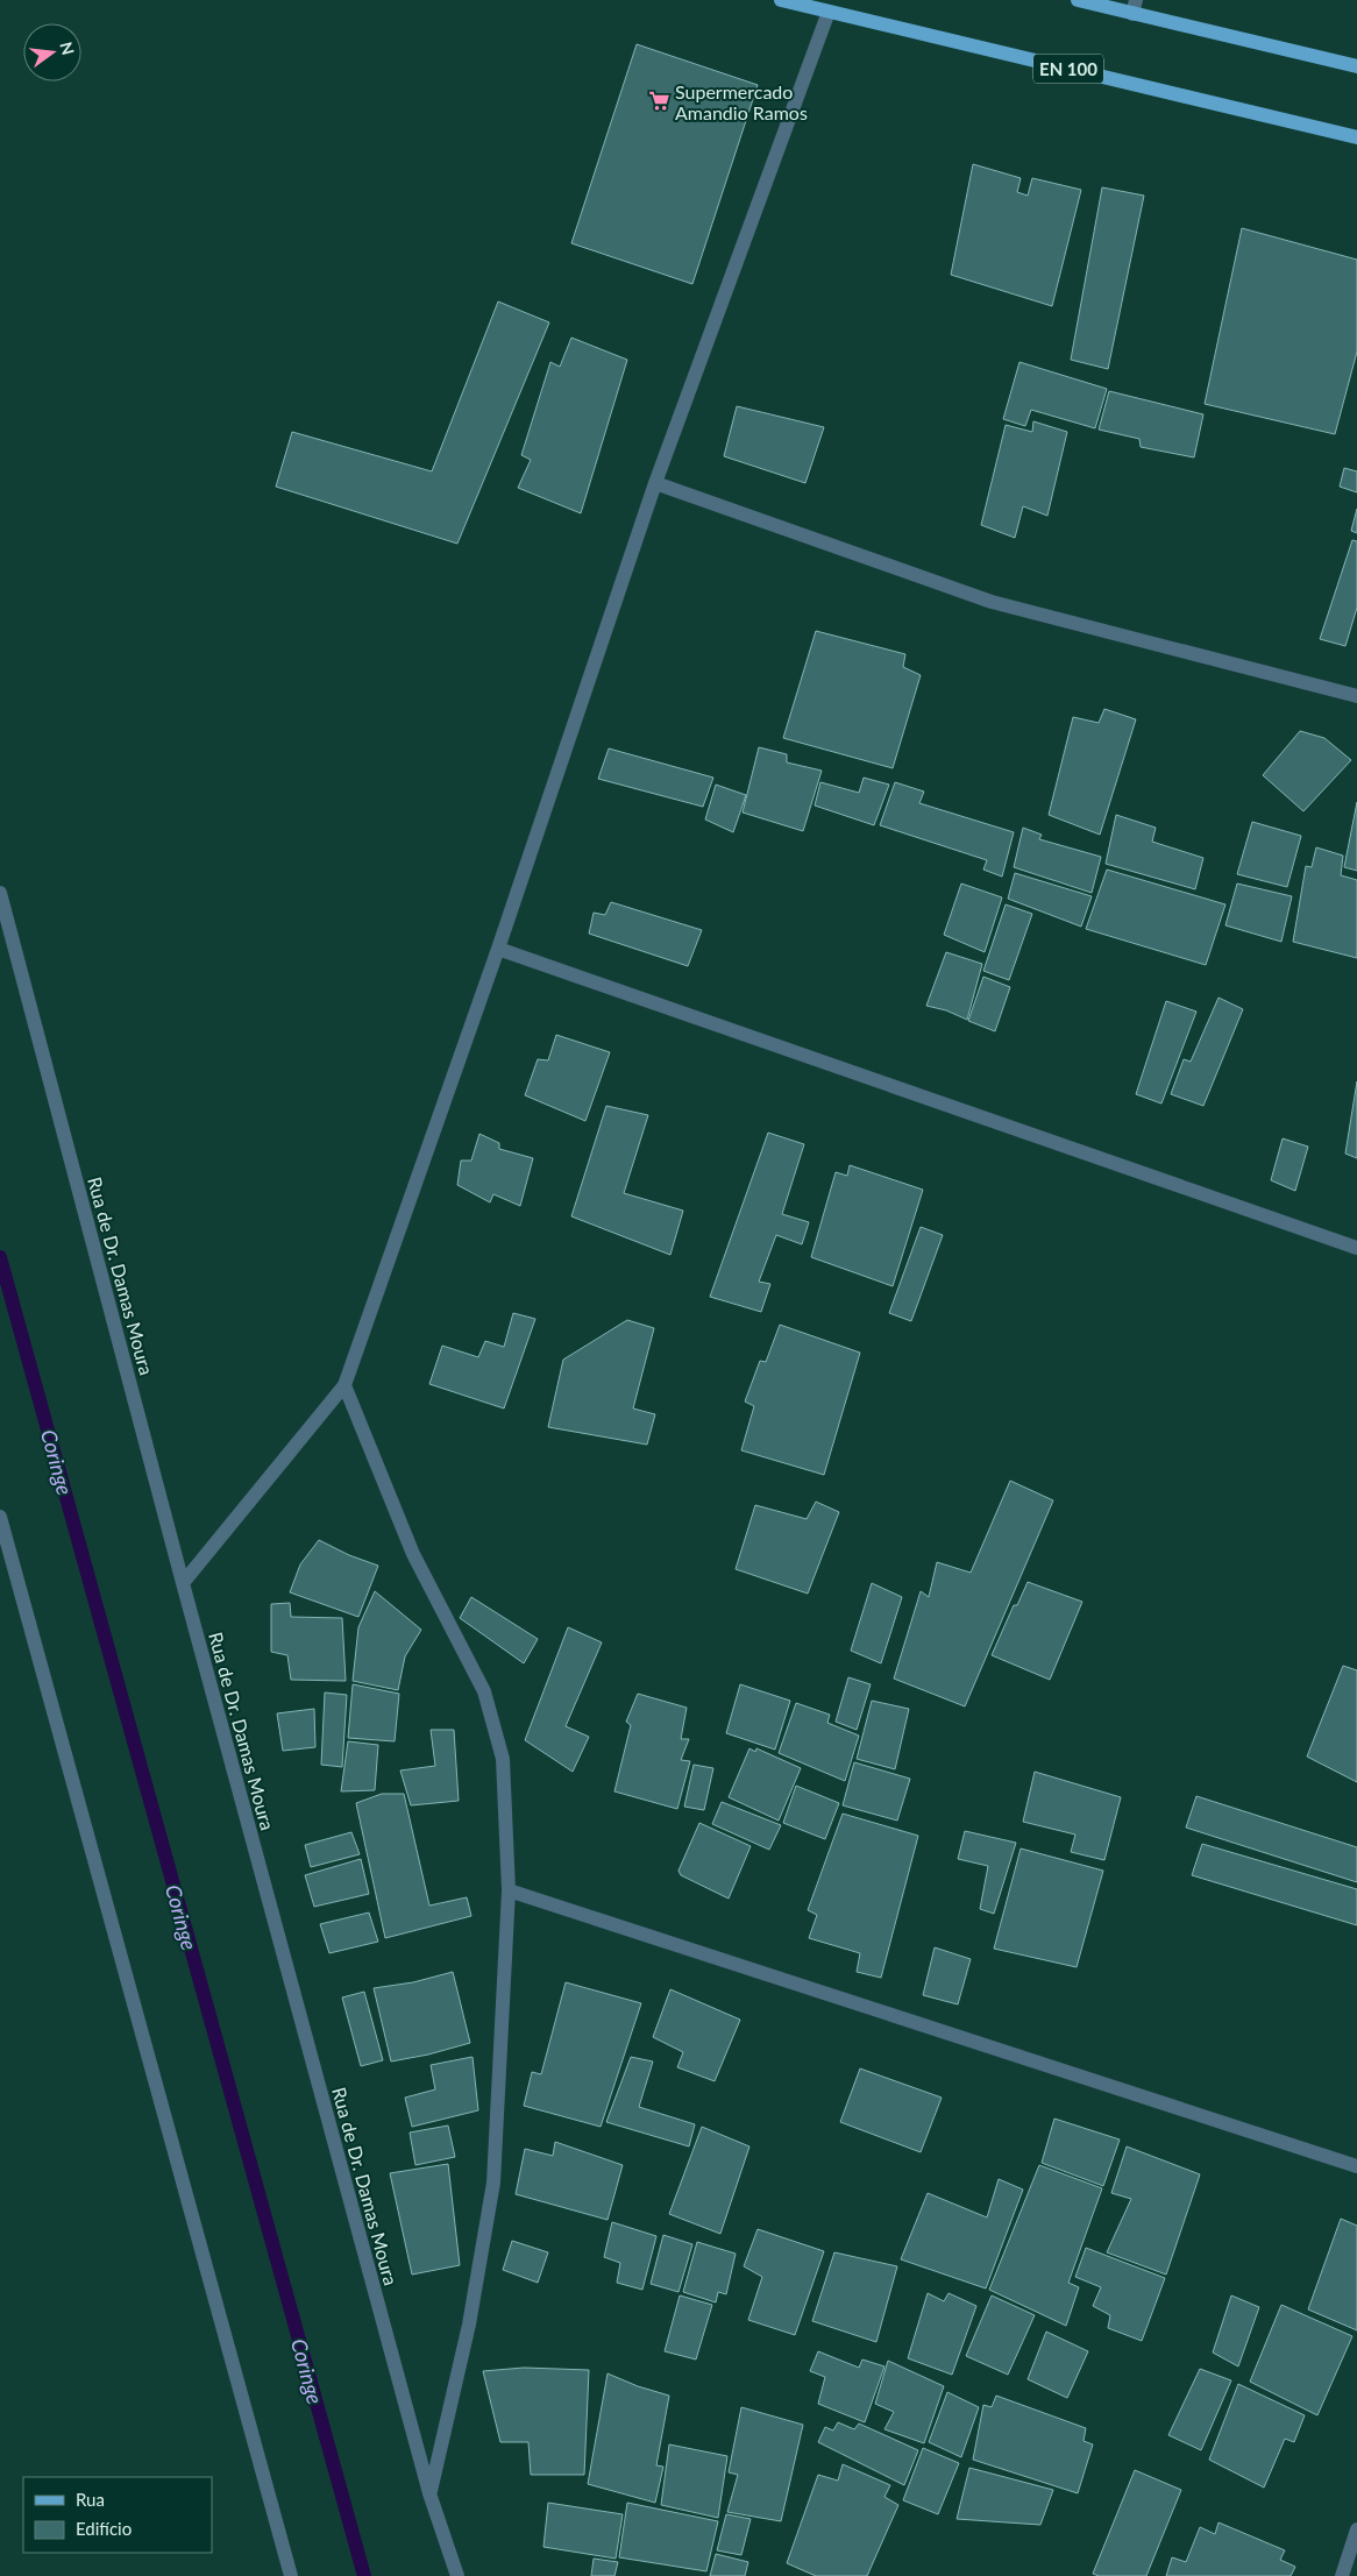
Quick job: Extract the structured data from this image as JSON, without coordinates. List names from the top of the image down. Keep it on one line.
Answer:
{"streets":{"main road":["EN 100"],"street":["Rua de Dr. Damas Moura"]},"water":["Coringe"],"places":{"supermarket":["Supermercado Amandio Ramos"]},"legend":["Rua","Edifício"],"north":"right"}
